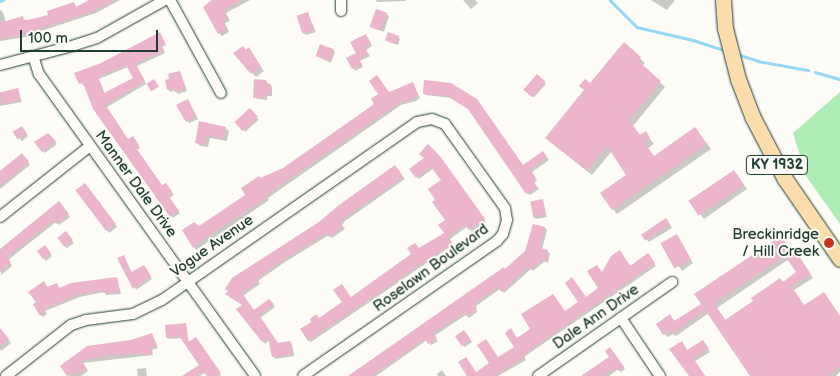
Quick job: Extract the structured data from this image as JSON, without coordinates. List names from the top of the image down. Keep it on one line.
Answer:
{"streets":{"main road":["KY 1932"],"street":["Manner Dale Drive","Vogue Avenue","Roselawn Boulevard","Dale Ann Drive"]},"crossings":[["Manner Dale Drive","Vogue Avenue"],["Vogue Avenue","Roselawn Boulevard"]],"places":["Breckinridge / Hill Creek"],"scale_bar":"100 m"}
